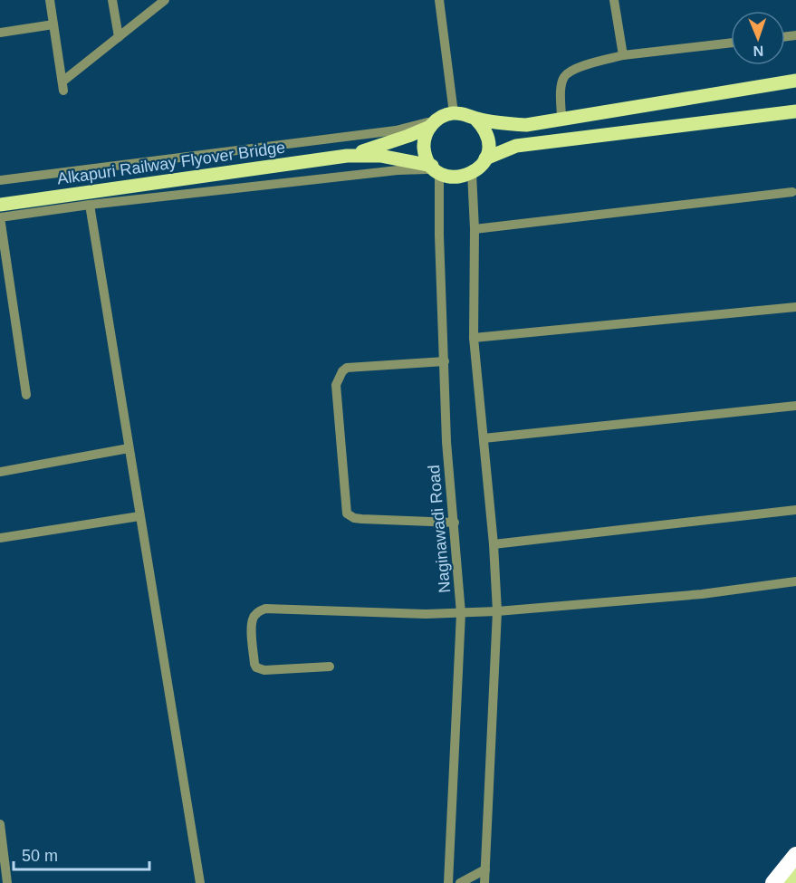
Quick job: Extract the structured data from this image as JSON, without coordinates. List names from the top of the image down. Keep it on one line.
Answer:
{"streets":{"main road":["Alkapuri Railway Flyover Bridge"],"street":["Naginawadi Road"]},"crossings":[["Alkapuri Railway Flyover Bridge","Naginawadi Road"]],"scale_bar":"50 m","north":"bottom"}
